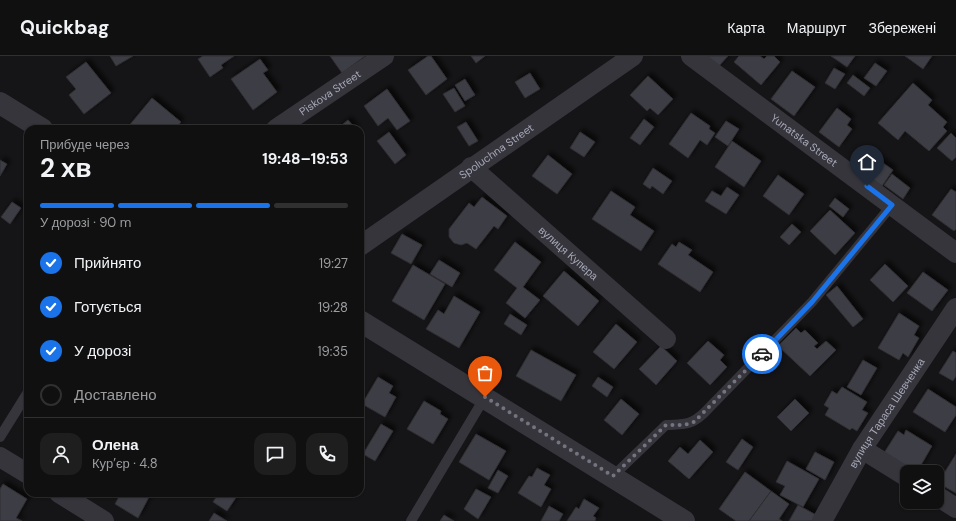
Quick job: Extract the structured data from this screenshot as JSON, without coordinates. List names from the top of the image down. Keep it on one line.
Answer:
{"streets":{"street":["Piskova Street","Yunatska Street","Spoluchna Street","вулиця Купера","вулиця Тараса Шевченка"]},"crossings":[["Spoluchna Street","вулиця Купера"]],"page":{"header":"Quickbag","nav":["Карта","Маршрут","Збережені"],"heading":["2 хв","Прибуде через","19:48–19:53"],"panel":["Олена","Кур’єр · 4.8"],"bar":"У дорозі · 90 m","list":[["Прийнято","19:27"],["Готується","19:28"],["У дорозі","19:35"],"Доставлено"]}}
